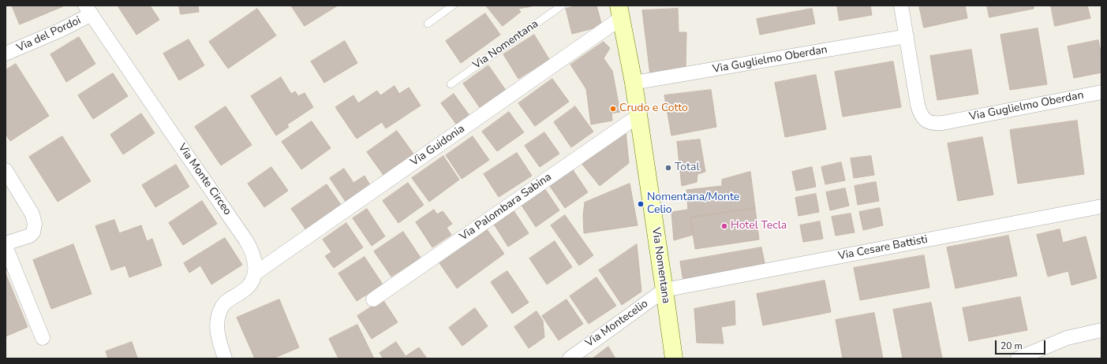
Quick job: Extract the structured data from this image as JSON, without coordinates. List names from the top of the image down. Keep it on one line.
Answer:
{"streets":{"street":["Via del Pordoi","Via Nomentana","Via Guglielmo Oberdan","Via Guidonia","Via Monte Circeo","Via Palombara Sabina","Via Cesare Battisti","Via Montecelio"]},"crossings":[["Via del Pordoi","Via Monte Circeo"],["Via Nomentana","Via Guglielmo Oberdan"],["Via Nomentana","Via Guidonia"],["Via Nomentana","Via Palombara Sabina"],["Via Nomentana","Via Cesare Battisti"],["Via Nomentana","Via Montecelio"],["Via Guidonia","Via Monte Circeo"],["Via Cesare Battisti","Via Montecelio"]],"places":["Crudo e Cotto","Total","Nomentana/Monte Celio","Hotel Tecla"],"scale_bar":"20 m"}
